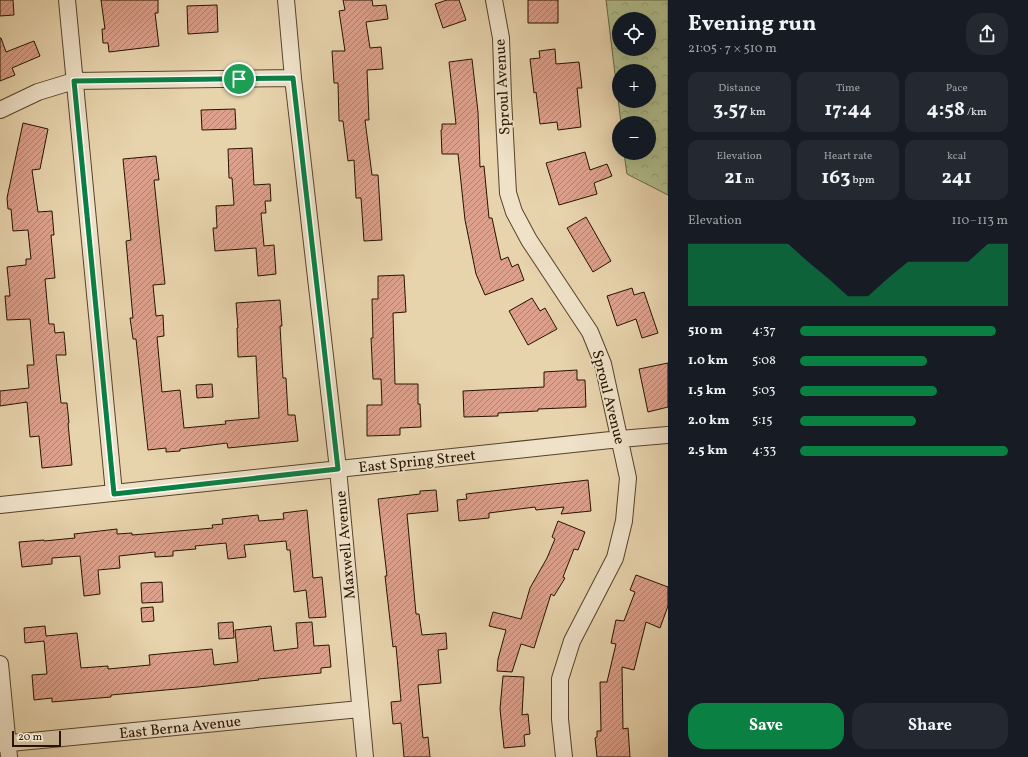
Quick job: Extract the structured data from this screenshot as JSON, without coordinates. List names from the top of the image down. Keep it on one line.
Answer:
{"streets":{"street":["Sproul Avenue","East Spring Street","Maxwell Avenue","East Berna Avenue"]},"crossings":[["Sproul Avenue","East Spring Street"],["East Spring Street","Maxwell Avenue"],["Maxwell Avenue","East Berna Avenue"]],"scale_bar":"20 m","page":{"heading":["Evening run","21:05 · 7 × 510 m"],"map_buttons":["+","−"],"stats":[["Distance","3.57 km"],["Time","17:44"],["Pace","4:58 /km"],["Elevation","21 m"],["Heart rate","163 bpm"],["kcal","241"]],"chart":["Elevation","110–113 m"],"list":[{"name":"510 m","note":"4:37"},{"name":"1.0 km","note":"5:08"},{"name":"1.5 km","note":"5:03"},{"name":"2.0 km","note":"5:15"},{"name":"2.5 km","note":"4:33"}],"buttons":["Save","Share"],"scale":"20 m"}}
